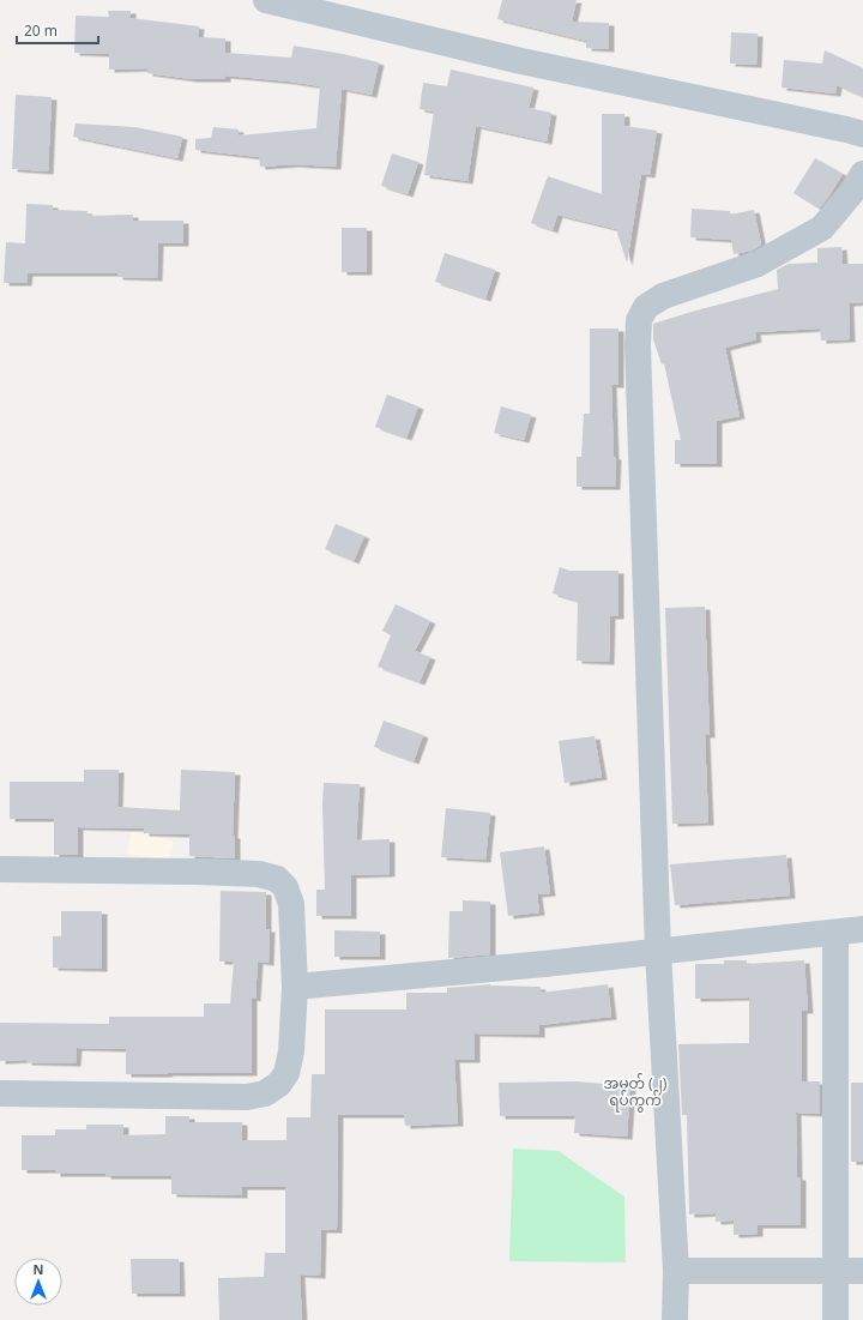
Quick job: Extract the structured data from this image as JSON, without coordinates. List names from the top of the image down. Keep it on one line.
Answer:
{"districts":["အမှတ် (၂) ရပ်ကွက်"],"scale_bar":"20 m","north":"top"}
